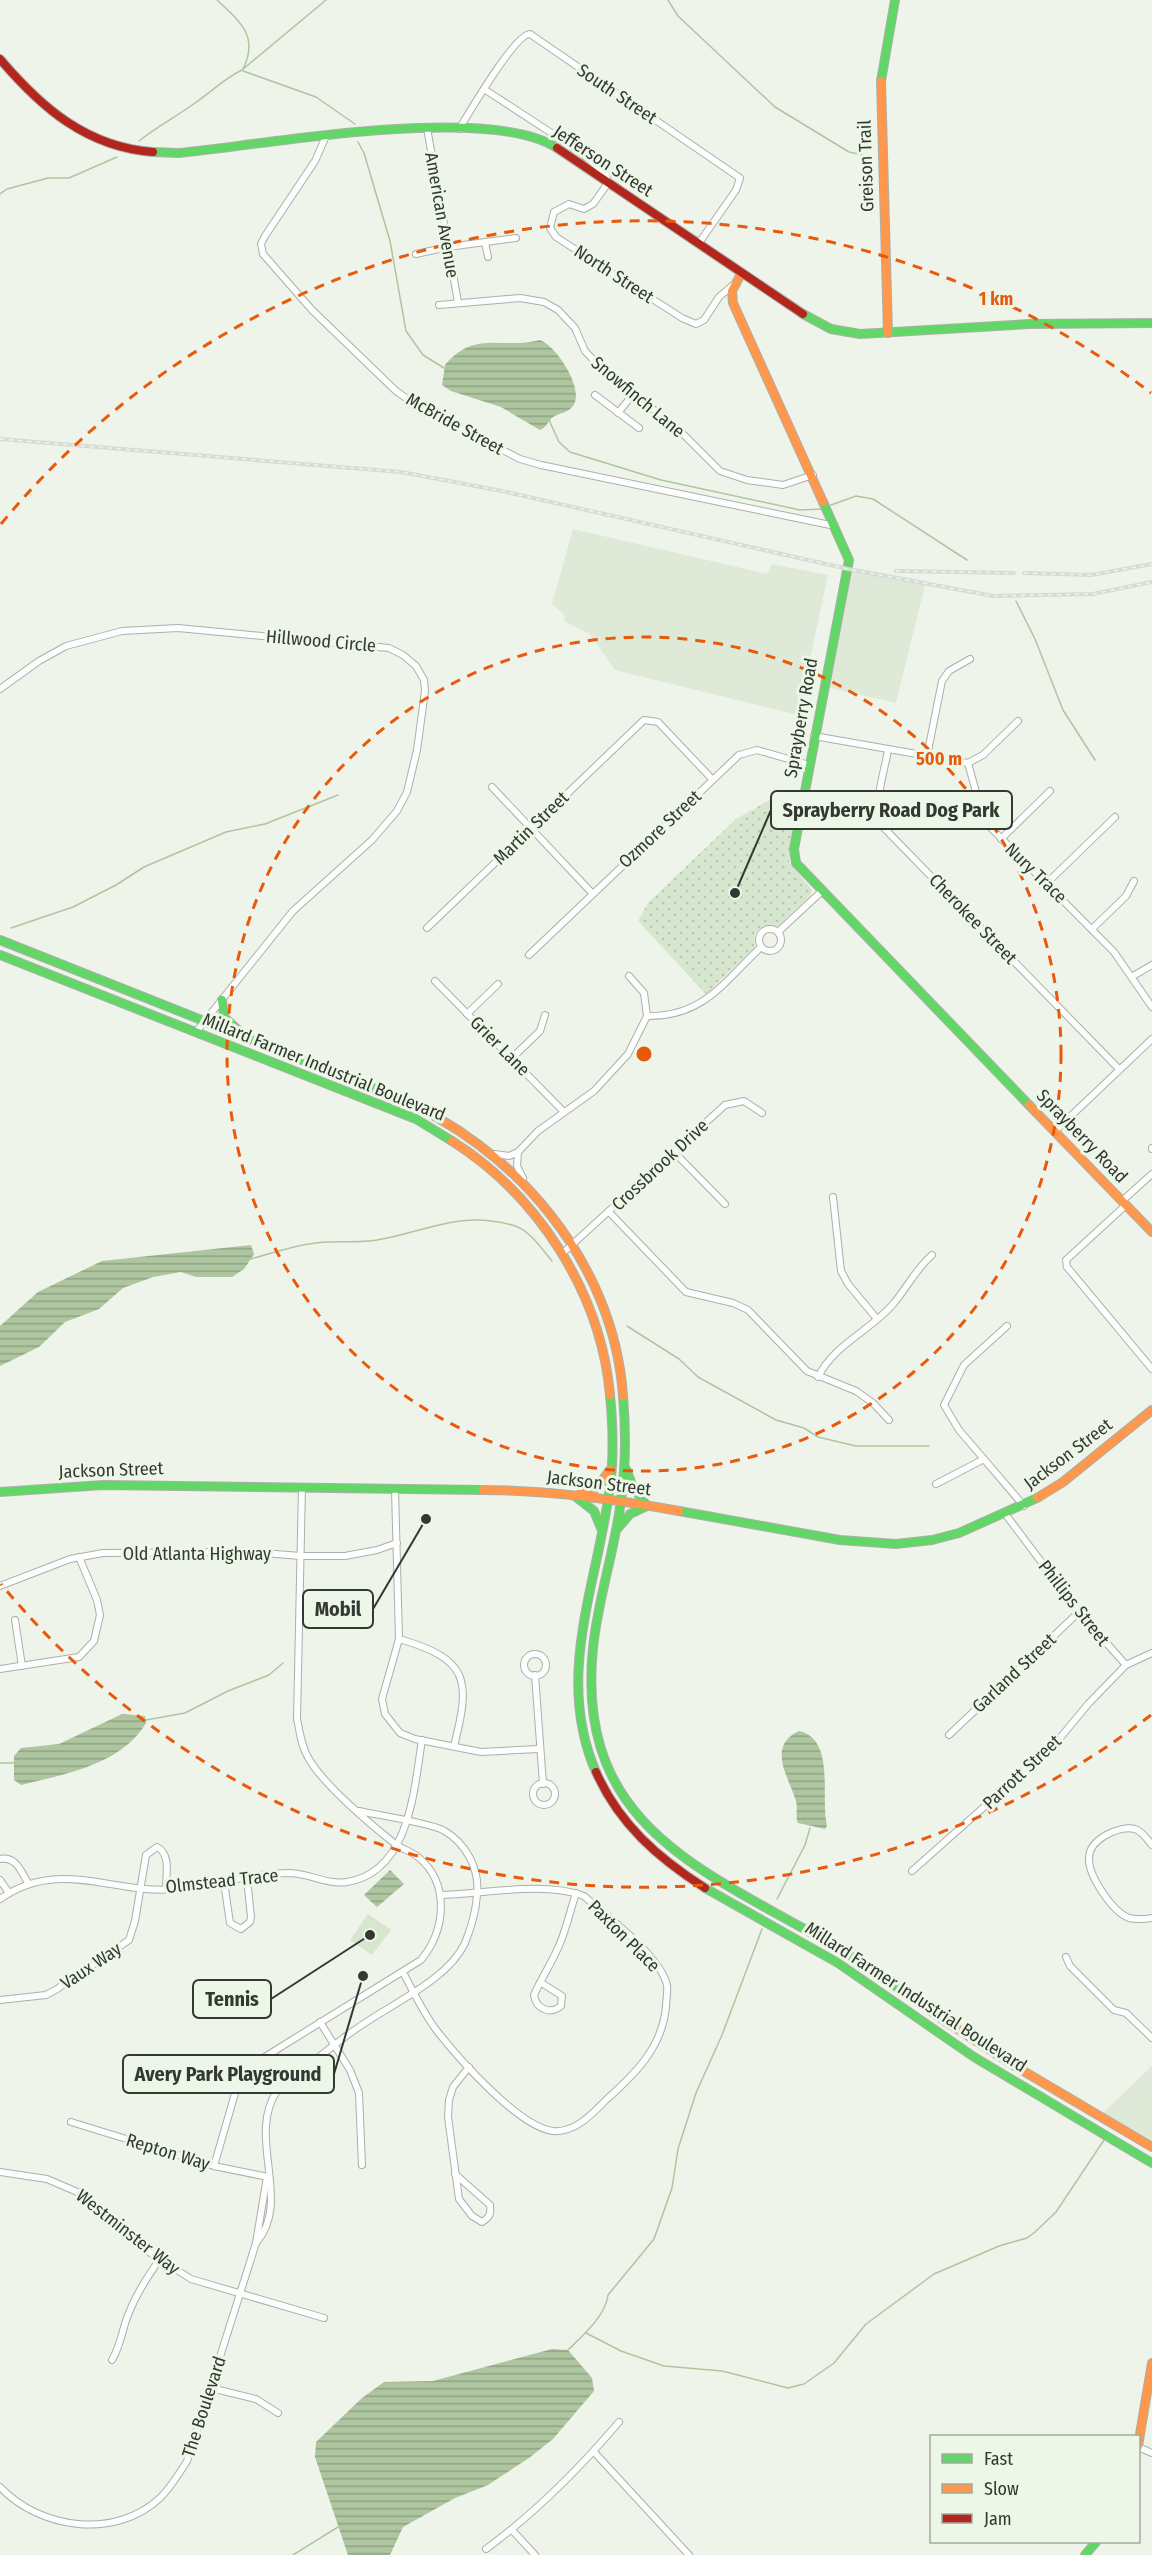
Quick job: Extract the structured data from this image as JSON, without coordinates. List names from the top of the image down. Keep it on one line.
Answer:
{"streets":{"main road":["Jefferson Street","Greison Trail","Sprayberry Road","Millard Farmer Industrial Boulevard","Jackson Street"],"street":["South Street","American Avenue","North Street","Snowfinch Lane","McBride Street","Hillwood Circle","Martin Street","Ozmore Street","Nury Trace","Cherokee Street","Grier Lane","Crossbrook Drive","Old Atlanta Highway","Phillips Street","Garland Street","Parrott Street","Olmstead Trace","Paxton Place","Vaux Way","Repton Way","Westminster Way","The Boulevard"]},"crossings":[["South Street","Jefferson Street"],["Jefferson Street","Greison Trail"],["Jefferson Street","American Avenue"],["Jefferson Street","North Street"],["Jefferson Street","McBride Street"],["American Avenue","Snowfinch Lane"],["North Street","Sprayberry Road"],["Snowfinch Lane","Sprayberry Road"],["McBride Street","Sprayberry Road"],["Hillwood Circle","Millard Farmer Industrial Boulevard"],["Sprayberry Road","Ozmore Street"],["Martin Street","Ozmore Street"],["Millard Farmer Industrial Boulevard","Crossbrook Drive"],["Millard Farmer Industrial Boulevard","Jackson Street"],["Jackson Street","Phillips Street"],["Phillips Street","Garland Street"],["Phillips Street","Parrott Street"],["Olmstead Trace","Vaux Way"],["Olmstead Trace","The Boulevard"],["Paxton Place","The Boulevard"],["Repton Way","The Boulevard"],["Westminster Way","The Boulevard"]],"places":["Sprayberry Road Dog Park","Mobil","Tennis","Avery Park Playground"],"legend":["Fast","Slow","Jam"],"rings":["1 km","500 m"]}
